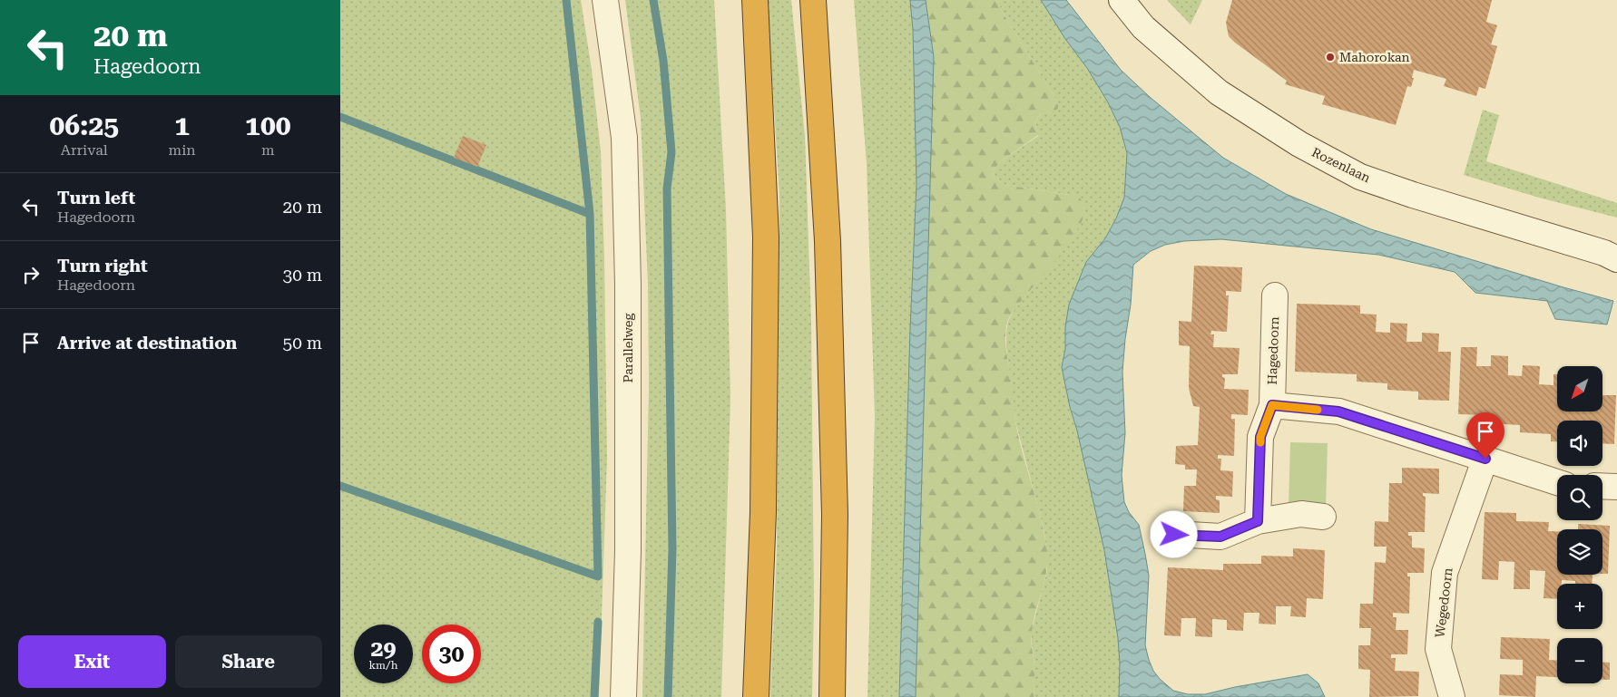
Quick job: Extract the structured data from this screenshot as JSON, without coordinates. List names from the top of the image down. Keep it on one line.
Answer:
{"streets":{"street":["Rozenlaan","Parallelweg","Hagedoorn","Wegedoorn"]},"places":["Mahorokan"],"north":"bottom left","page":{"turn":["20 m","Hagedoorn"],"eta":["06:25","Arrival","1","min","100","m"],"list":[{"name":"Turn left","note":"Hagedoorn","value":"20 m"},{"name":"Turn right","note":"Hagedoorn","value":"30 m"},{"name":"Arrive at destination","value":"50 m"}],"map_buttons":["+","−"],"speed":"29 km/h","limit":"30","buttons":["Exit","Share"]}}
